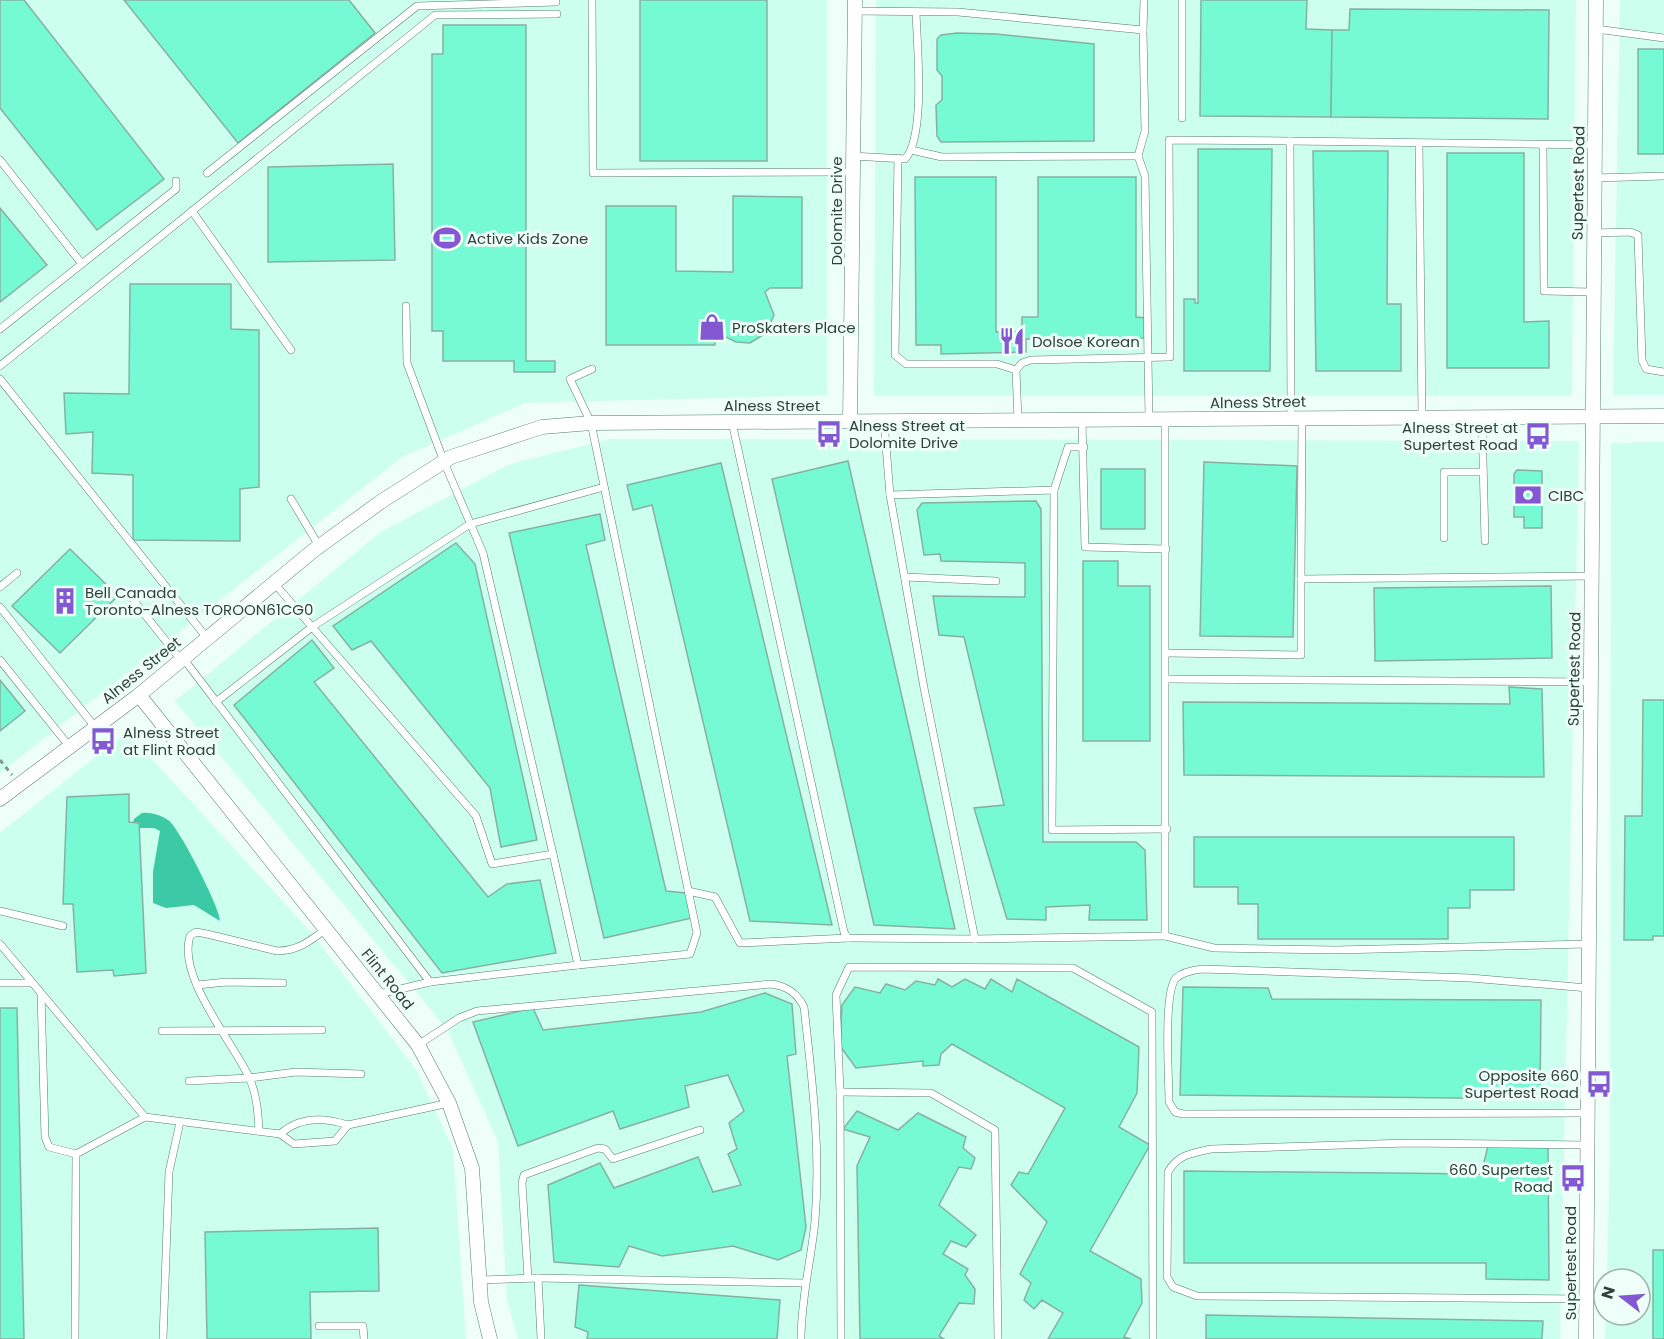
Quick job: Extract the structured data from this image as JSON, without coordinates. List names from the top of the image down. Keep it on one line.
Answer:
{"streets":{"street":["Supertest Road","Dolomite Drive","Alness Street","Flint Road"]},"crossings":[["Supertest Road","Alness Street"],["Dolomite Drive","Alness Street"],["Alness Street","Flint Road"]],"places":{"sports":["Active Kids Zone"],"shop":["ProSkaters Place"],"restaurant":["Dolsoe Korean"],"bus stop":["Alness Street at Dolomite Drive","Alness Street at Supertest Road","Alness Street at Flint Road","Opposite 660 Supertest Road","660 Supertest Road"],"bank":["CIBC"],"building":["Bell Canada Toronto-Alness TOROON61CG0"]},"north":"left"}
